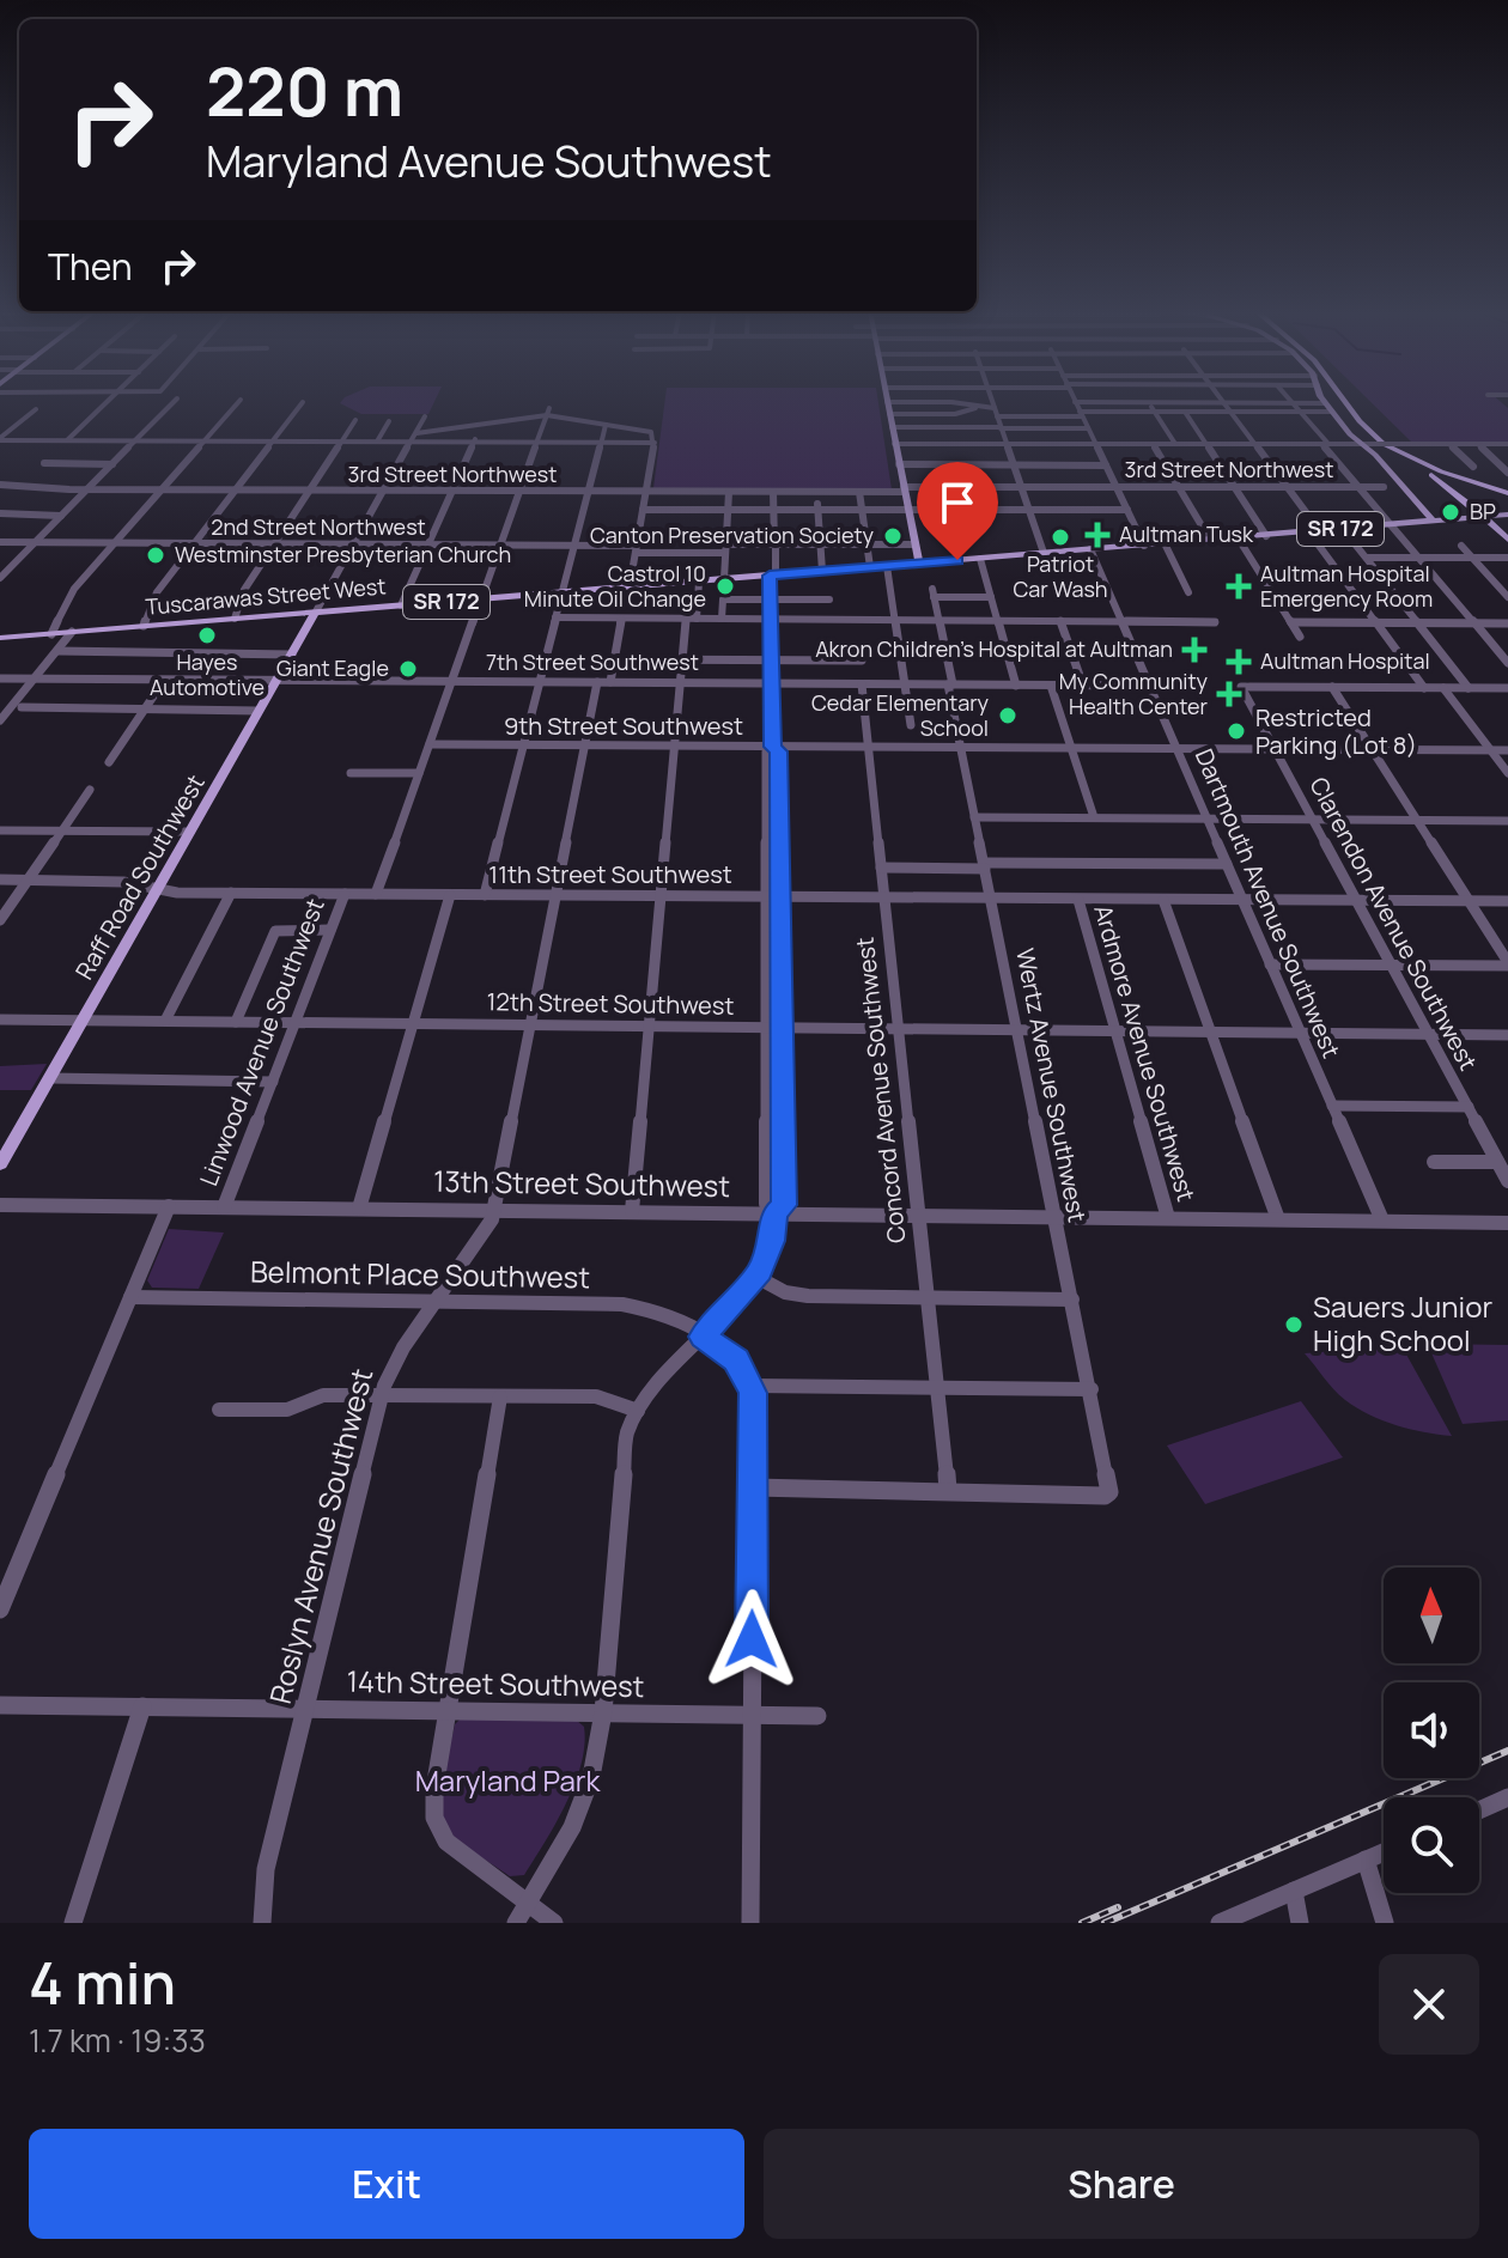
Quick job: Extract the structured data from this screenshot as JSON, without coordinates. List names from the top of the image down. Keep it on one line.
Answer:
{"streets":{"main road":["SR 172","Tuscarawas Street West","Raff Road Southwest"],"street":["3rd Street Northwest","2nd Street Northwest","7th Street Southwest","9th Street Southwest","11th Street Southwest","Dartmouth Avenue Southwest","Clarendon Avenue Southwest","12th Street Southwest","Linwood Avenue Southwest","Ardmore Avenue Southwest","Wertz Avenue Southwest","Concord Avenue Southwest","13th Street Southwest","Belmont Place Southwest","Roslyn Avenue Southwest","14th Street Southwest"]},"crossings":[["Tuscarawas Street West","Raff Road Southwest"],["Tuscarawas Street West","Dartmouth Avenue Southwest"],["7th Street Southwest","Raff Road Southwest"],["7th Street Southwest","Dartmouth Avenue Southwest"],["7th Street Southwest","Wertz Avenue Southwest"],["7th Street Southwest","Concord Avenue Southwest"],["7th Street Southwest","Roslyn Avenue Southwest"],["9th Street Southwest","Dartmouth Avenue Southwest"],["9th Street Southwest","Clarendon Avenue Southwest"],["9th Street Southwest","Wertz Avenue Southwest"],["9th Street Southwest","Concord Avenue Southwest"],["9th Street Southwest","Roslyn Avenue Southwest"],["11th Street Southwest","Raff Road Southwest"],["11th Street Southwest","Dartmouth Avenue Southwest"],["11th Street Southwest","Clarendon Avenue Southwest"],["11th Street Southwest","Linwood Avenue Southwest"],["11th Street Southwest","Ardmore Avenue Southwest"],["11th Street Southwest","Wertz Avenue Southwest"],["11th Street Southwest","Concord Avenue Southwest"],["11th Street Southwest","Roslyn Avenue Southwest"],["Raff Road Southwest","12th Street Southwest"],["Dartmouth Avenue Southwest","12th Street Southwest"],["Dartmouth Avenue Southwest","13th Street Southwest"],["Clarendon Avenue Southwest","12th Street Southwest"],["12th Street Southwest","Linwood Avenue Southwest"],["12th Street Southwest","Ardmore Avenue Southwest"],["12th Street Southwest","Wertz Avenue Southwest"],["12th Street Southwest","Concord Avenue Southwest"],["12th Street Southwest","Roslyn Avenue Southwest"],["Linwood Avenue Southwest","13th Street Southwest"],["Ardmore Avenue Southwest","13th Street Southwest"],["Wertz Avenue Southwest","Concord Avenue Southwest"],["Wertz Avenue Southwest","13th Street Southwest"],["Concord Avenue Southwest","13th Street Southwest"],["13th Street Southwest","Roslyn Avenue Southwest"],["Belmont Place Southwest","Roslyn Avenue Southwest"],["Roslyn Avenue Southwest","14th Street Southwest"]],"parks":["Maryland Park"],"places":{"other":["BP","Canton Preservation Society","Patriot Car Wash","Westminster Presbyterian Church","Castrol 10 Minute Oil Change","Hayes Automotive","Giant Eagle","Cedar Elementary School","Restricted Parking (Lot 8)","Sauers Junior High School"],"health":["Aultman Tusk","Aultman Hospital Emergency Room","Akron Children's Hospital at Aultman","Aultman Hospital","My Community Health Center"]},"north":"top","page":{"turn":["220 m","Maryland Avenue Southwest"],"then":"Then","heading":["4 min","1.7 km · 19:33"],"buttons":["Exit","Share"]}}
